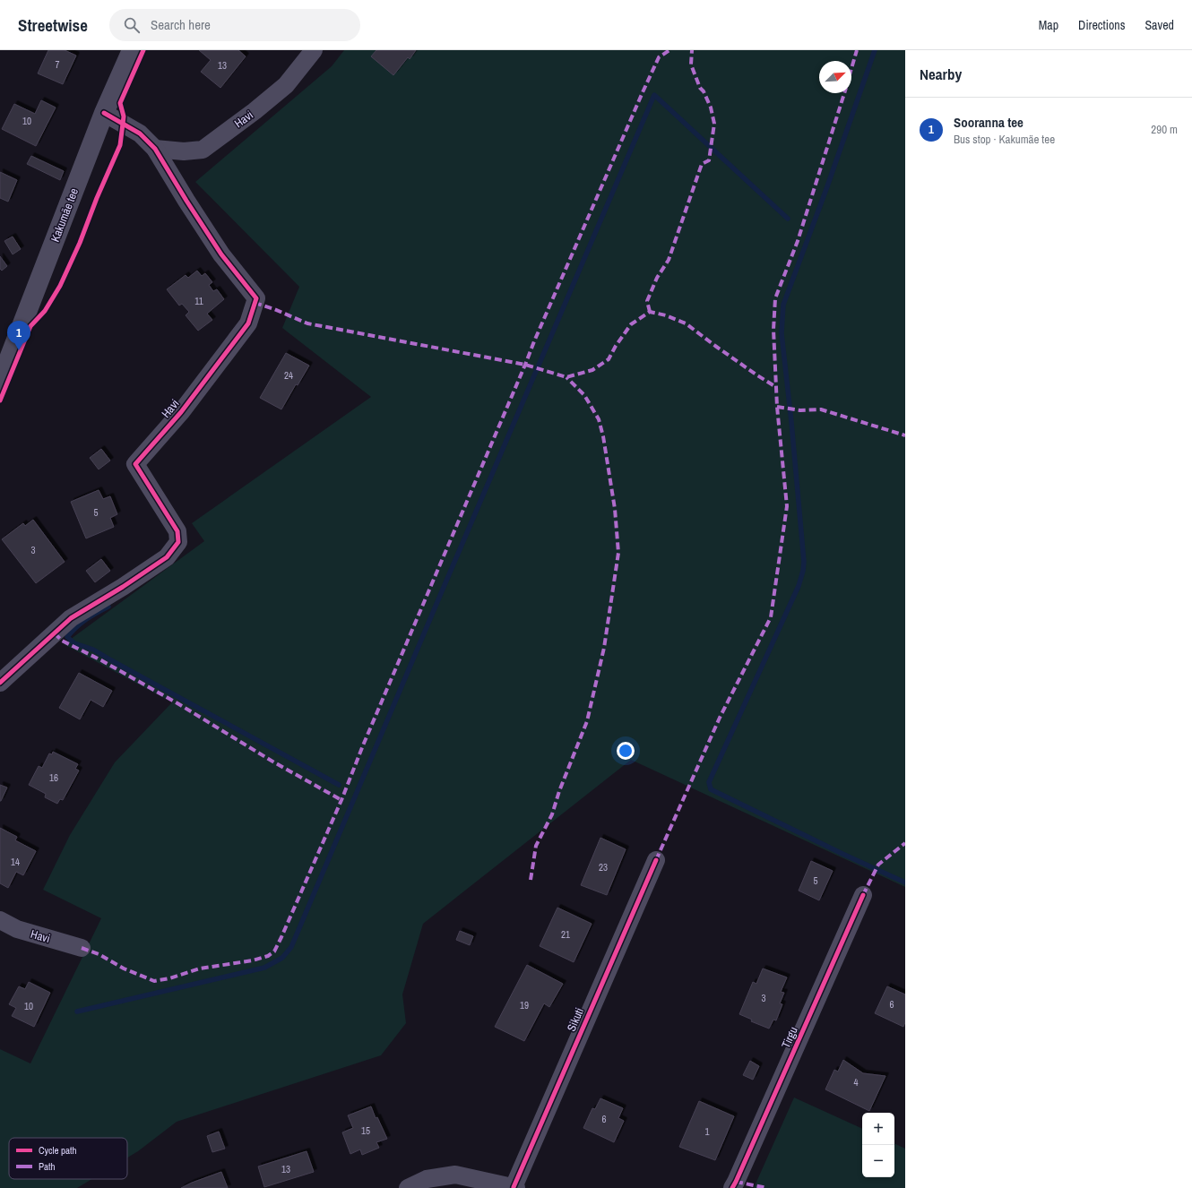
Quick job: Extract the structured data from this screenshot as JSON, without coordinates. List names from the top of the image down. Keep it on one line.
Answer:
{"streets":{"street":["Havi","Kakumäe tee","Sikuti","Tirgu"]},"crossings":[["Havi","Kakumäe tee"]],"house_numbers":["7","13","10","11","24","5","3","16","14","23","5","21","3","6","19","10","4","6","15","1","13"],"legend":["Cycle path","Path"],"north":"top right","page":{"header":"Streetwise","search":"Search here","nav":["Map","Directions","Saved"],"heading":"Nearby","list":[{"mark":"1","name":"Sooranna tee","note":"Bus stop · Kakumäe tee","value":"290 m"}],"pins":"1","map_buttons":["+","−"]}}
